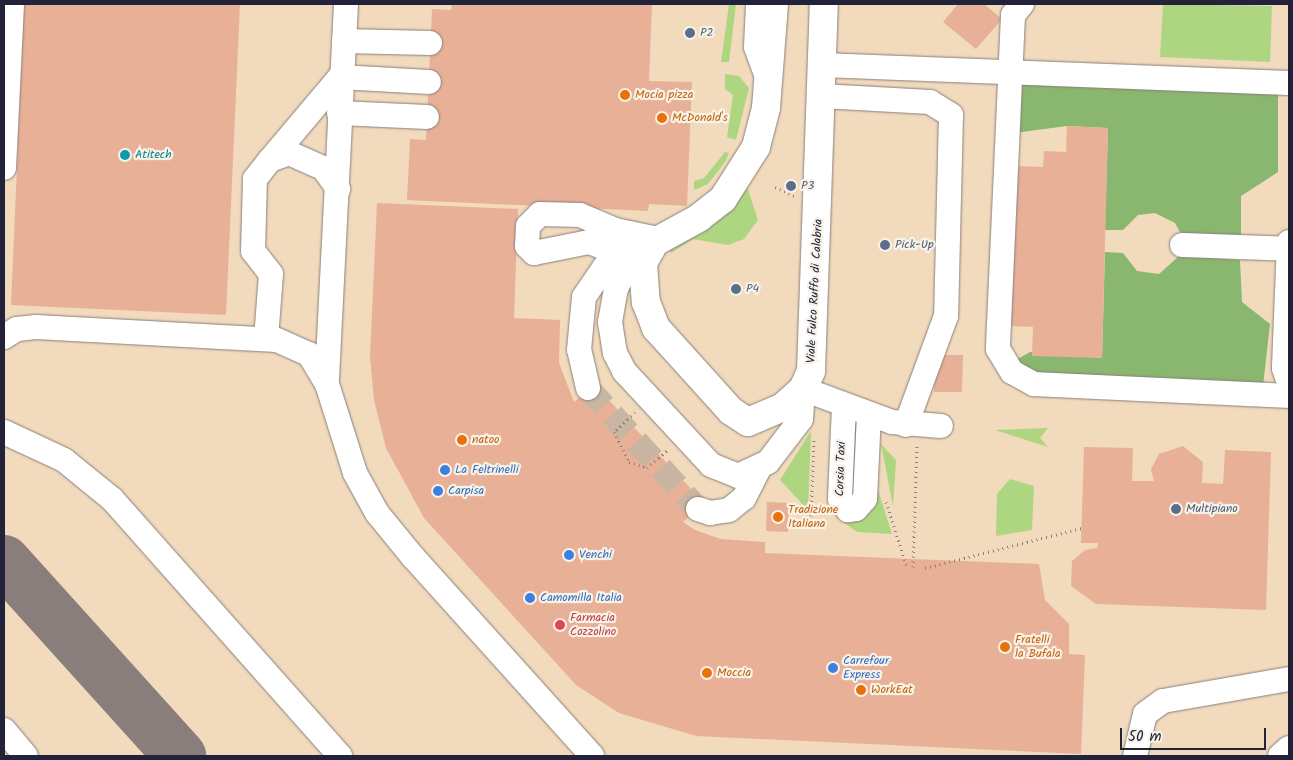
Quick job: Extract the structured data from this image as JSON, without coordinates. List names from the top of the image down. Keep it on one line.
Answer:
{"streets":{"main road":["Viale Fulco Ruffo di Calabria"],"lane":["Corsia Taxi"]},"places":["P2","Mocia pizza","McDonald's","Atitech","P3","Pick-Up","P4","natoo","La Feltrinelli","Carpisa","Multipiano","Tradizione Italiana","Venchi","Camomilla Italia","Farmacia Cozzolino","Fratelli la Bufala","Carrefour Express","Moccia","WorkEat"],"scale_bar":"50 m"}
